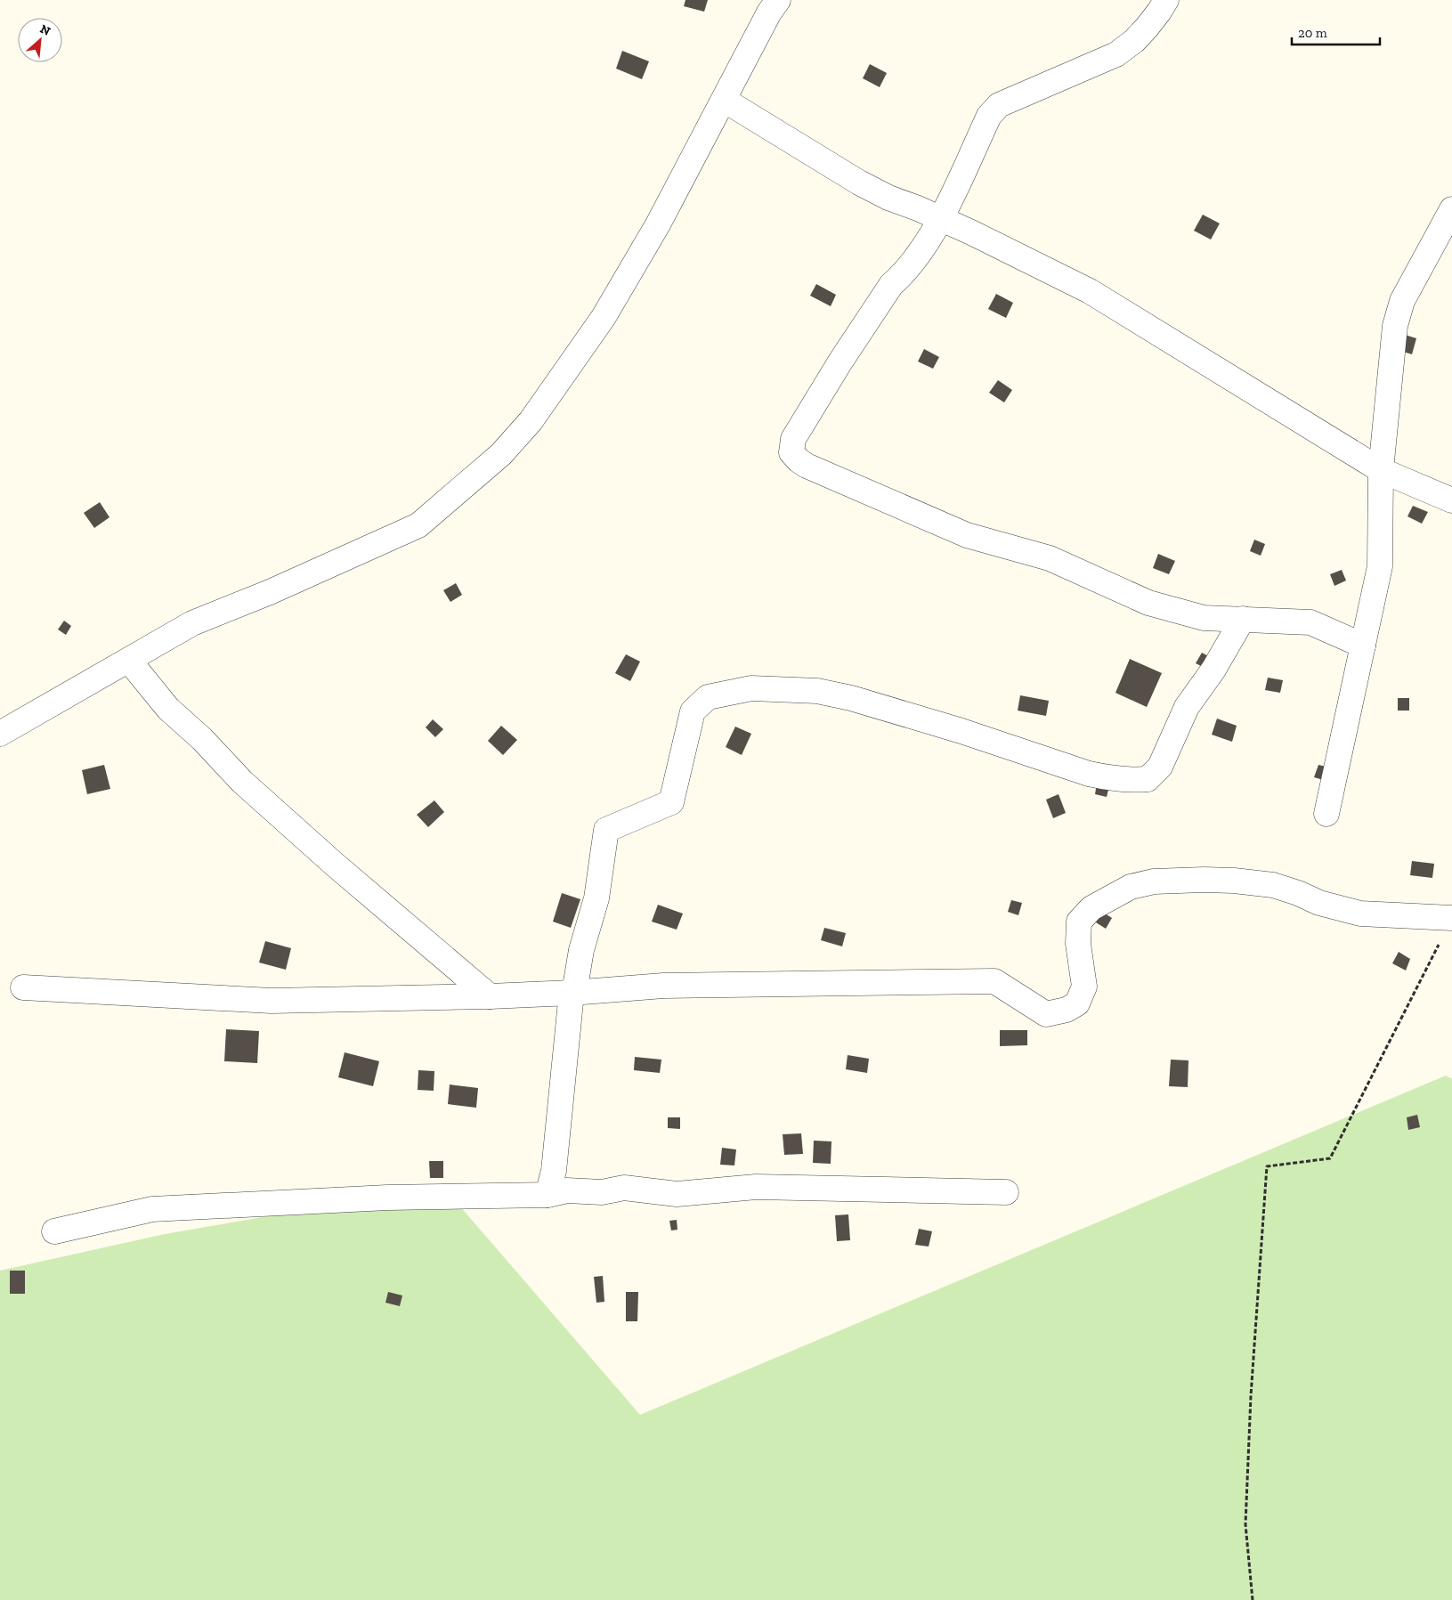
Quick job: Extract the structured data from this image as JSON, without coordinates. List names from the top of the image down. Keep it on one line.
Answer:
{"scale_bar":"20 m","north":"top right"}
